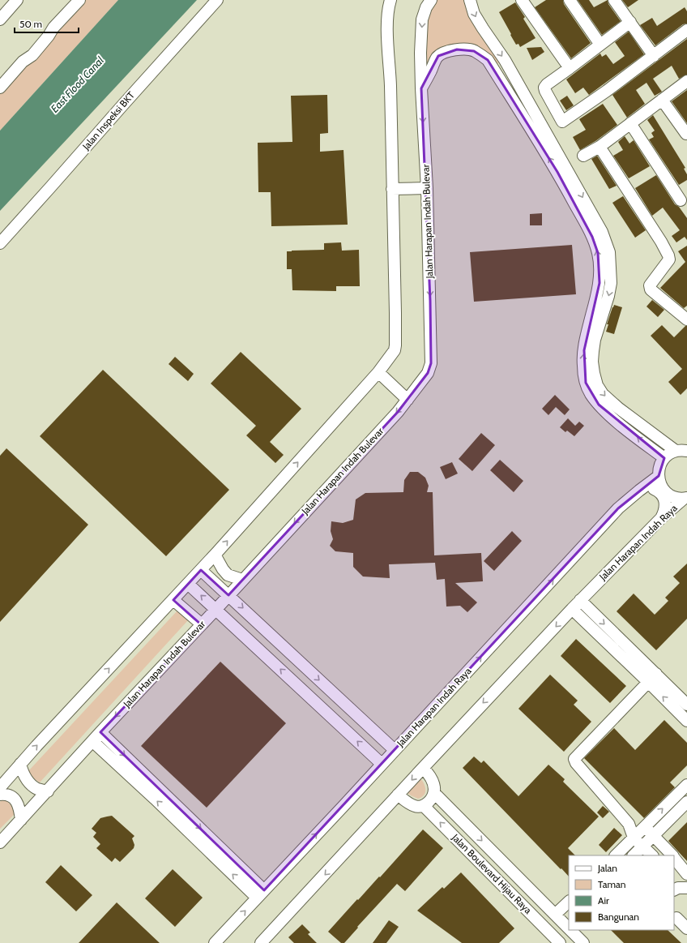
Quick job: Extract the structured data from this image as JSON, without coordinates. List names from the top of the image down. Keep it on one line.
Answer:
{"streets":{"street":["Jalan Inspeksi BKT","Jalan Harapan Indah Bulevar","Jalan Harapan Indah Raya","Jalan Boulevard Hijau Raya"]},"water":["East Flood Canal"],"legend":["Jalan","Taman","Air","Bangunan"],"scale_bar":"50 m"}
